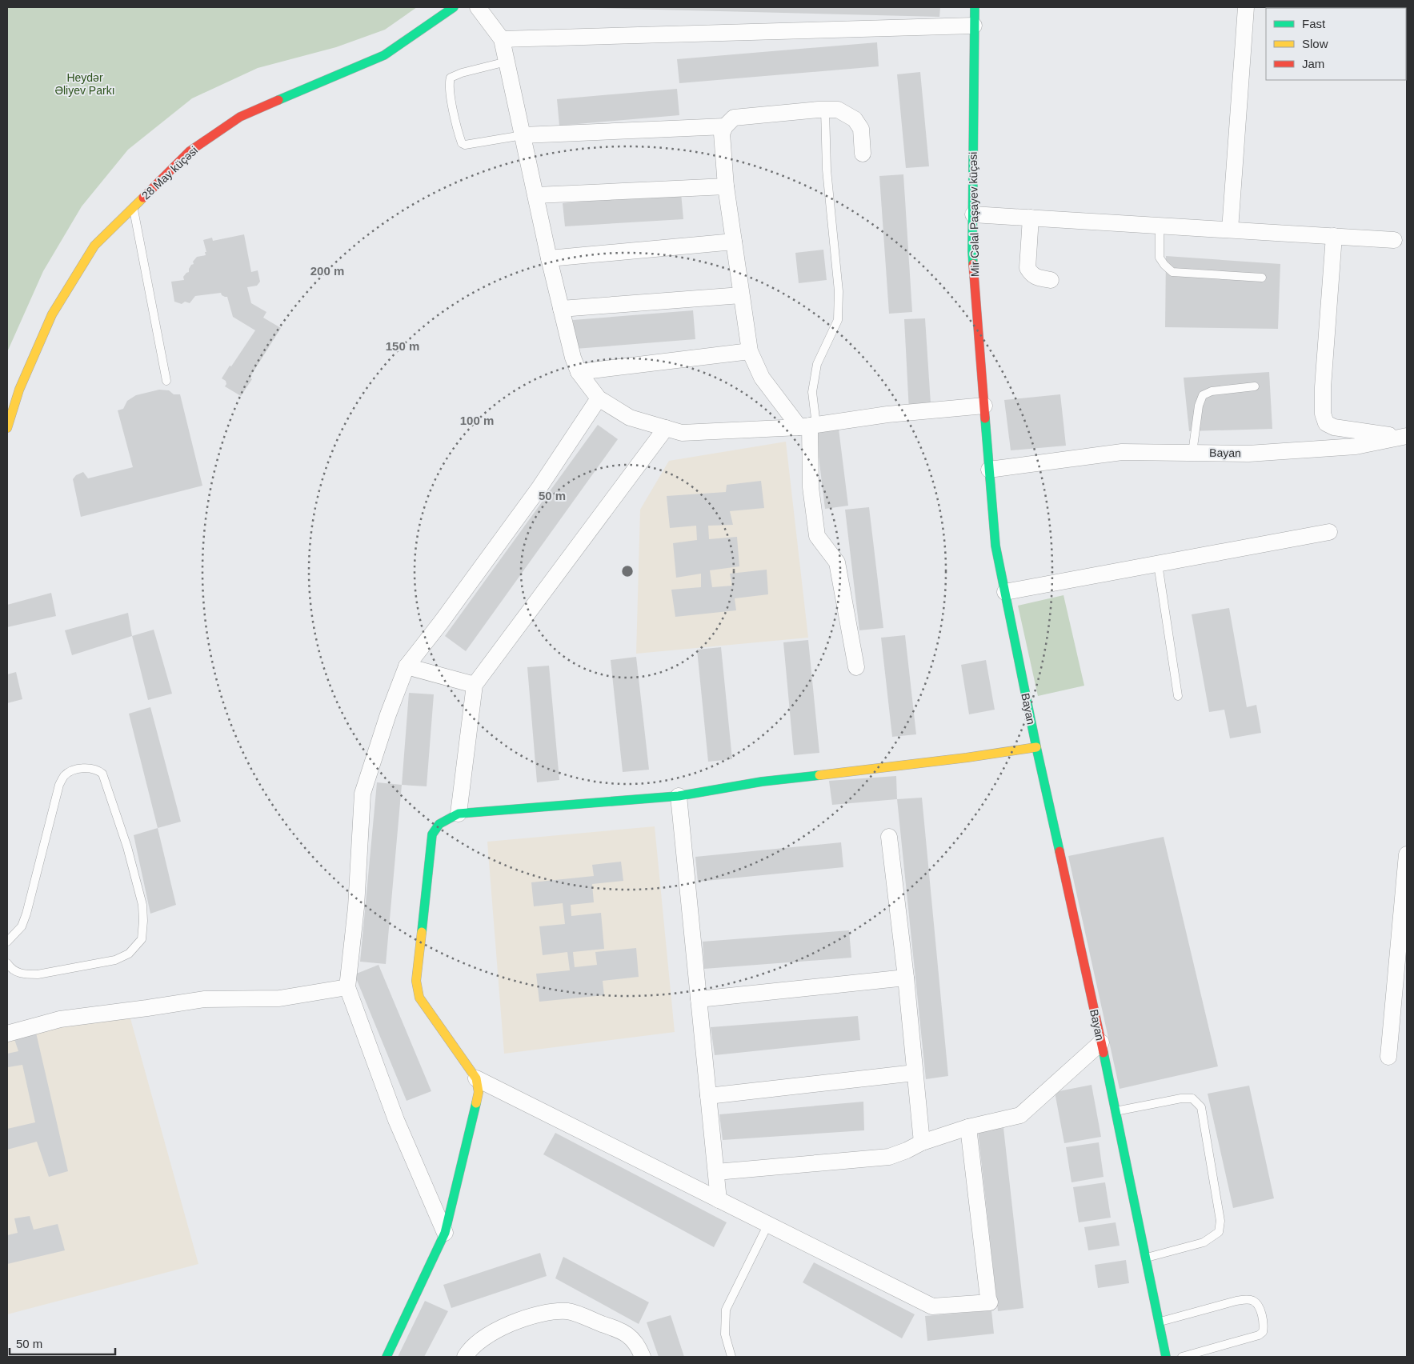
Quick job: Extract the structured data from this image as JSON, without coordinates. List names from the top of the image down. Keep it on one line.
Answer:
{"streets":{"street":["28 May küçəsi","Mir Cəlal Paşayev küçəsi","Bayan"]},"crossings":[["Mir Cəlal Paşayev küçəsi","Bayan"]],"parks":["Heydər Əliyev Parkı"],"legend":["Fast","Slow","Jam"],"scale_bar":"50 m","rings":["200 m","150 m","100 m","50 m"]}
